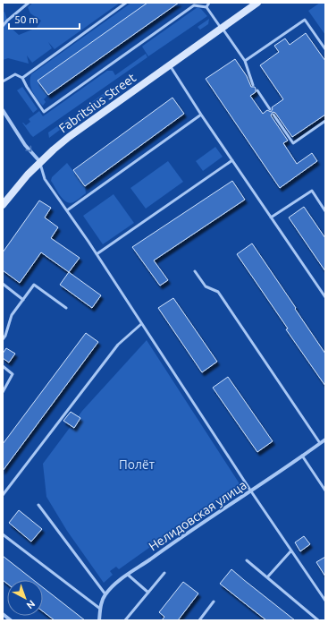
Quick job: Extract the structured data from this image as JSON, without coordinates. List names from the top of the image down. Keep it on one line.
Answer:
{"streets":{"main road":["Fabritsius Street"],"street":["Нелидовская улица"]},"parks":["Полёт"],"scale_bar":"50 m","north":"bottom right"}
